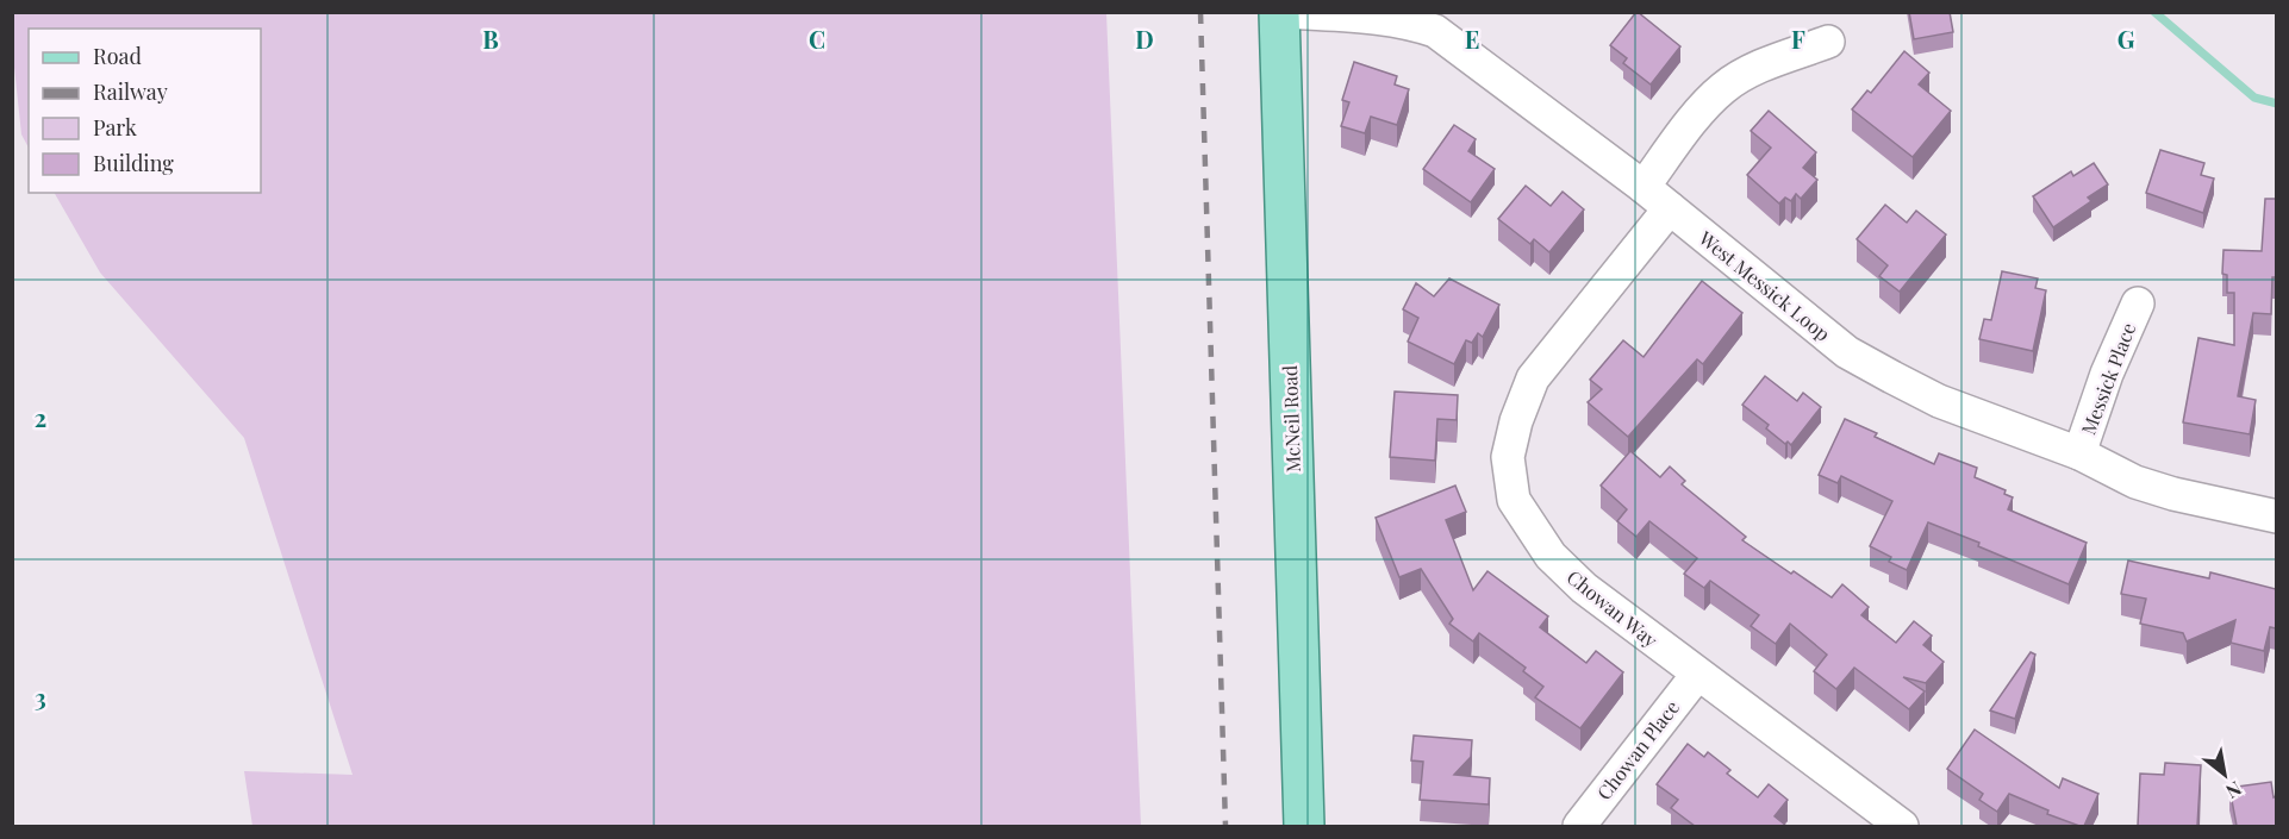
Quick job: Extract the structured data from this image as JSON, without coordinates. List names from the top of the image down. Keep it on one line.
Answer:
{"streets":{"main road":["McNeil Road"],"street":["West Messick Loop","Messick Place","Chowan Way","Chowan Place"]},"crossings":[["West Messick Loop","Messick Place"],["West Messick Loop","Chowan Way"],["Chowan Way","Chowan Place"]],"legend":["Road","Railway","Park","Building"],"north":"bottom right","grid":{"columns":["B","C","D","E","F","G"],"rows":["2","3"]}}
